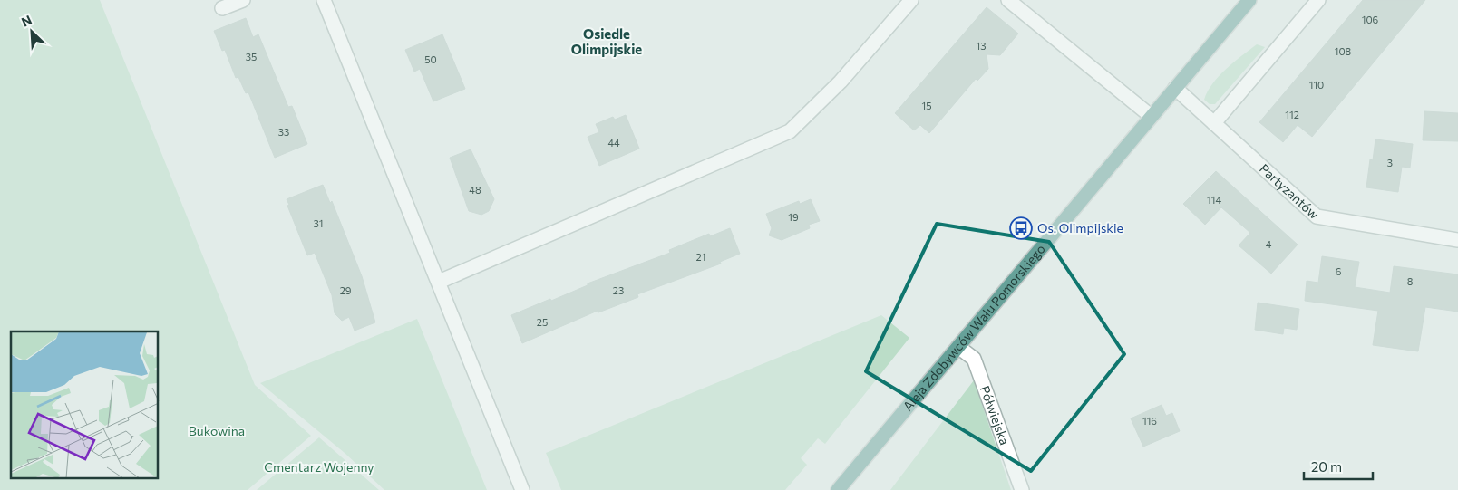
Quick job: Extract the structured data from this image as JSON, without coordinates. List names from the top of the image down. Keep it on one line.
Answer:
{"streets":{"main road":["Aleja Zdobywców Wału Pomorskiego"],"street":["Partyzantów","Półwiejska"]},"crossings":[["Partyzantów","Aleja Zdobywców Wału Pomorskiego"],["Aleja Zdobywców Wału Pomorskiego","Półwiejska"]],"districts":["Osiedle Olimpijskie"],"parks":["Bukowina","Cmentarz Wojenny"],"places":{"bus stop":["Os. Olimpijskie"]},"house_numbers":["106","13","108","35","50","110","15","112","33","44","3","48","114","19","31","4","21","6","8","29","23","25","116"],"scale_bar":"20 m","north":"top left"}
